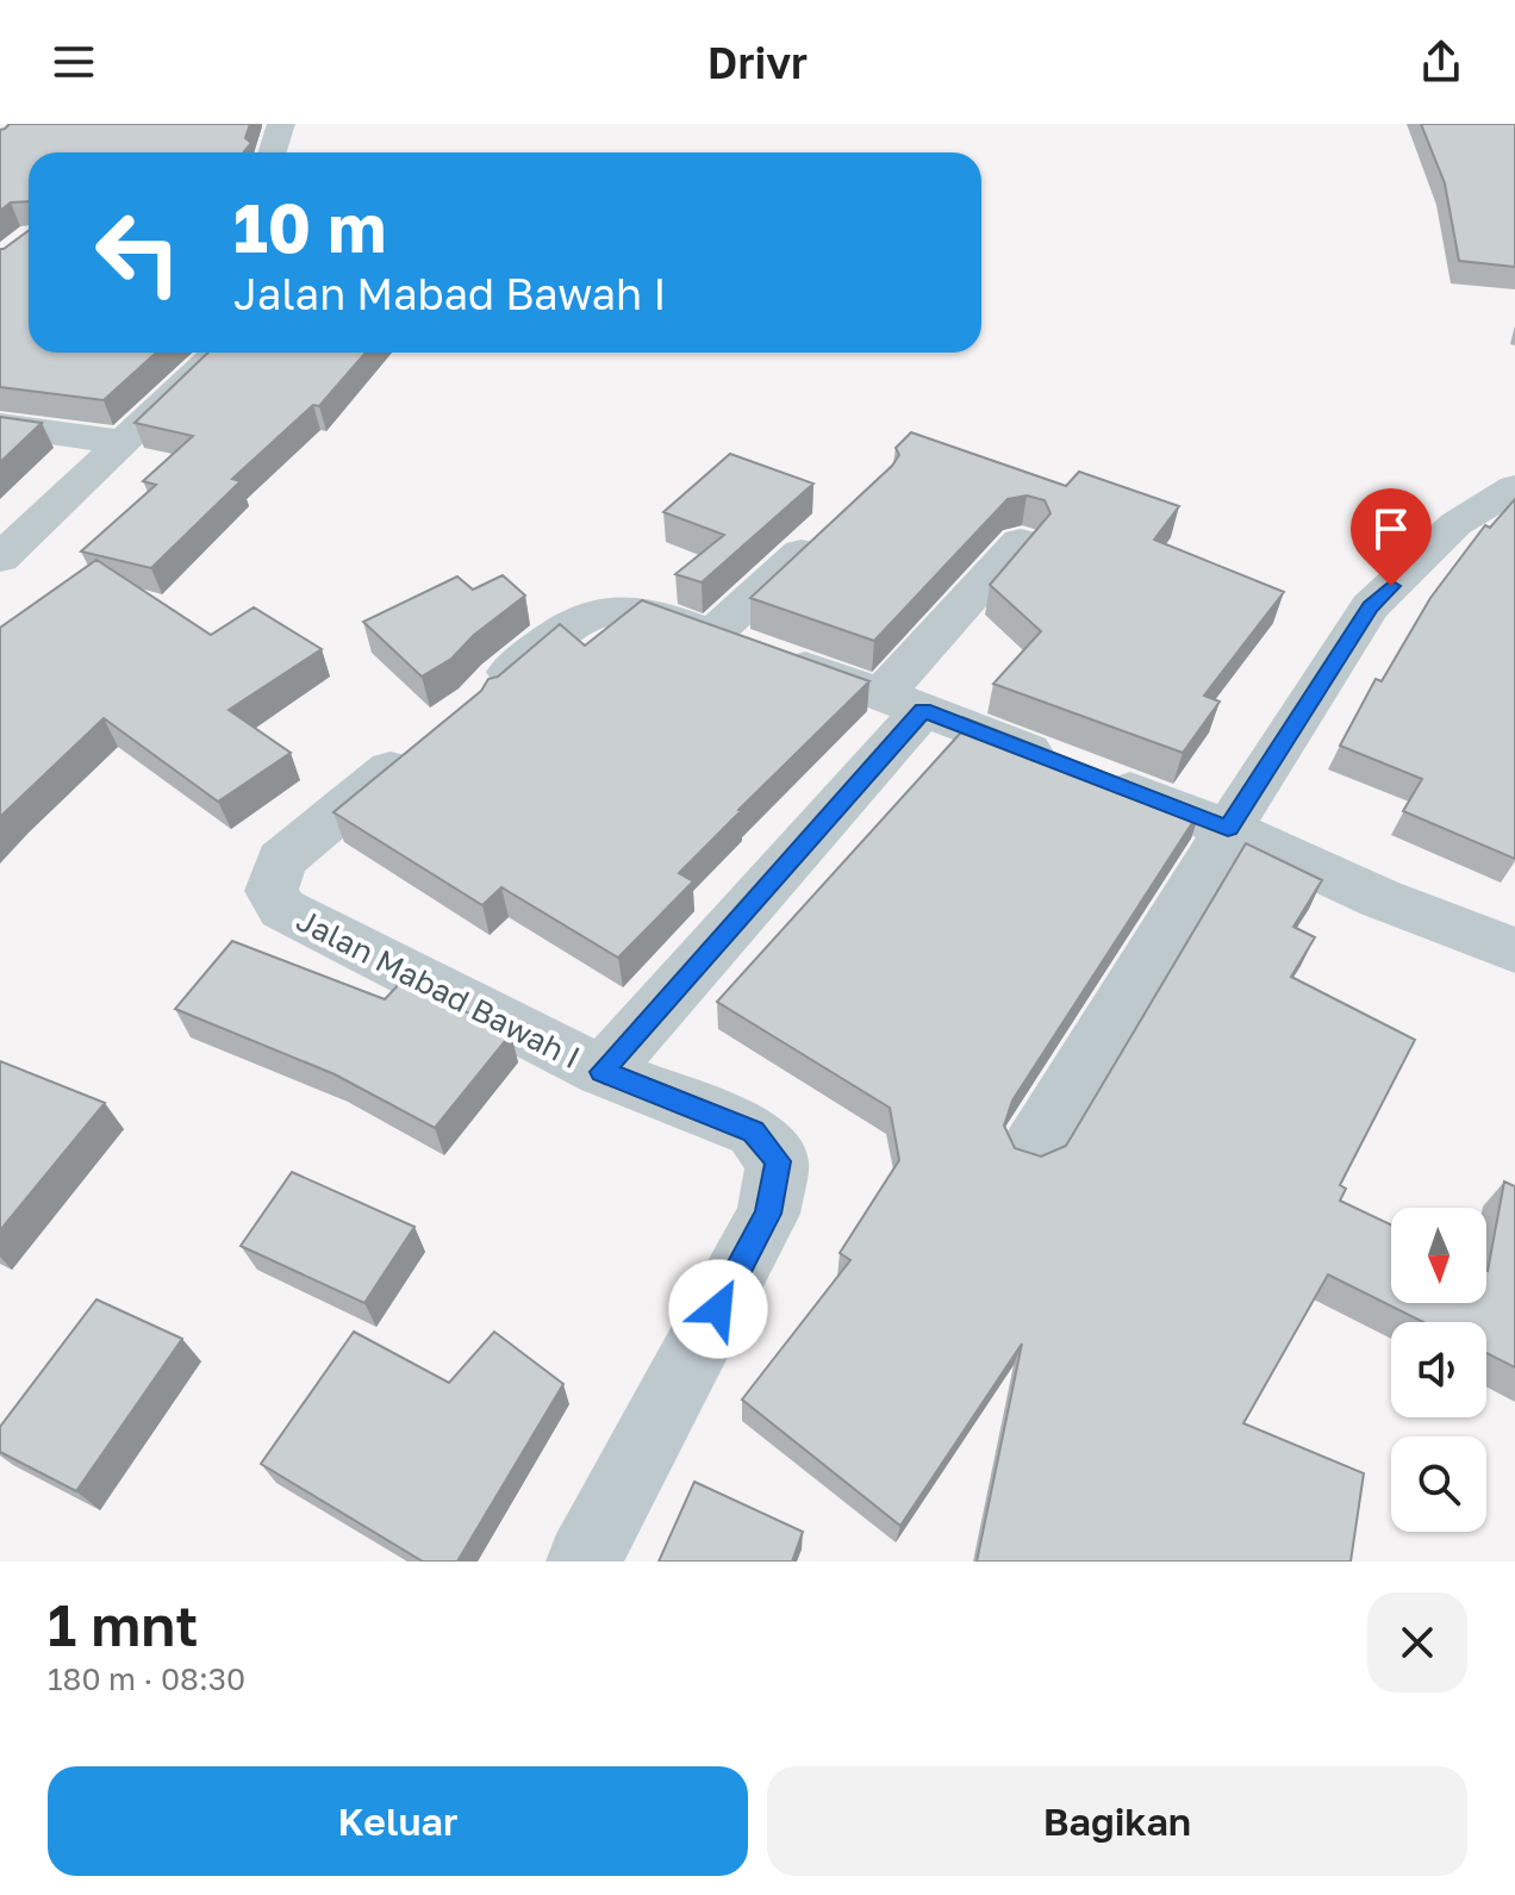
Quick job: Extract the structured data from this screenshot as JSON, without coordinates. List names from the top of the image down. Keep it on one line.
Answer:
{"streets":{"street":["Jalan Mabad Bawah I"]},"north":"bottom","page":{"header":"Drivr","turn":["10 m","Jalan Mabad Bawah I"],"heading":["1 mnt","180 m · 08:30"],"buttons":["Keluar","Bagikan"]}}
